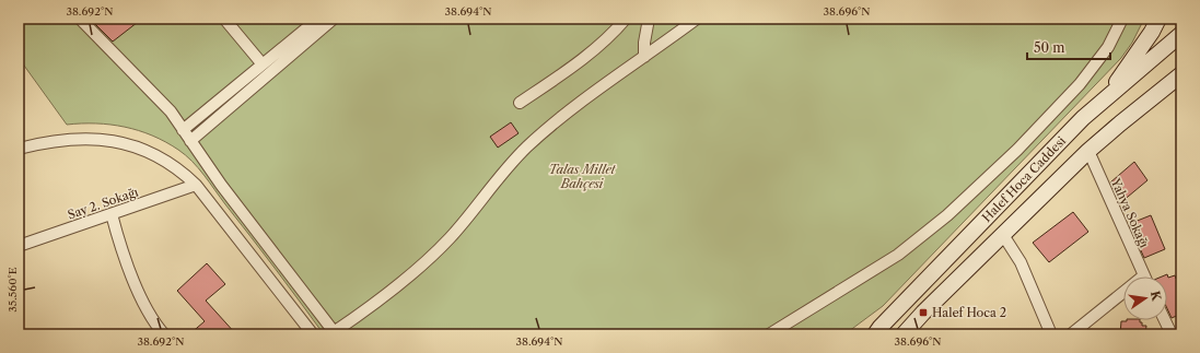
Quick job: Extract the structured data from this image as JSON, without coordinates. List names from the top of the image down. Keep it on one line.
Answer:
{"streets":{"main road":["Halef Hoca Caddesi"],"street":["Say 2. Sokağı","Yahya Sokağı"]},"crossings":[["Halef Hoca Caddesi","Yahya Sokağı"]],"parks":["Talas Millet Bahçesi"],"places":{"transit":["Halef Hoca 2"]},"scale_bar":"50 m","north":"right","coordinates":["38.692°N","38.694°N","38.696°N","35.560°E"]}
